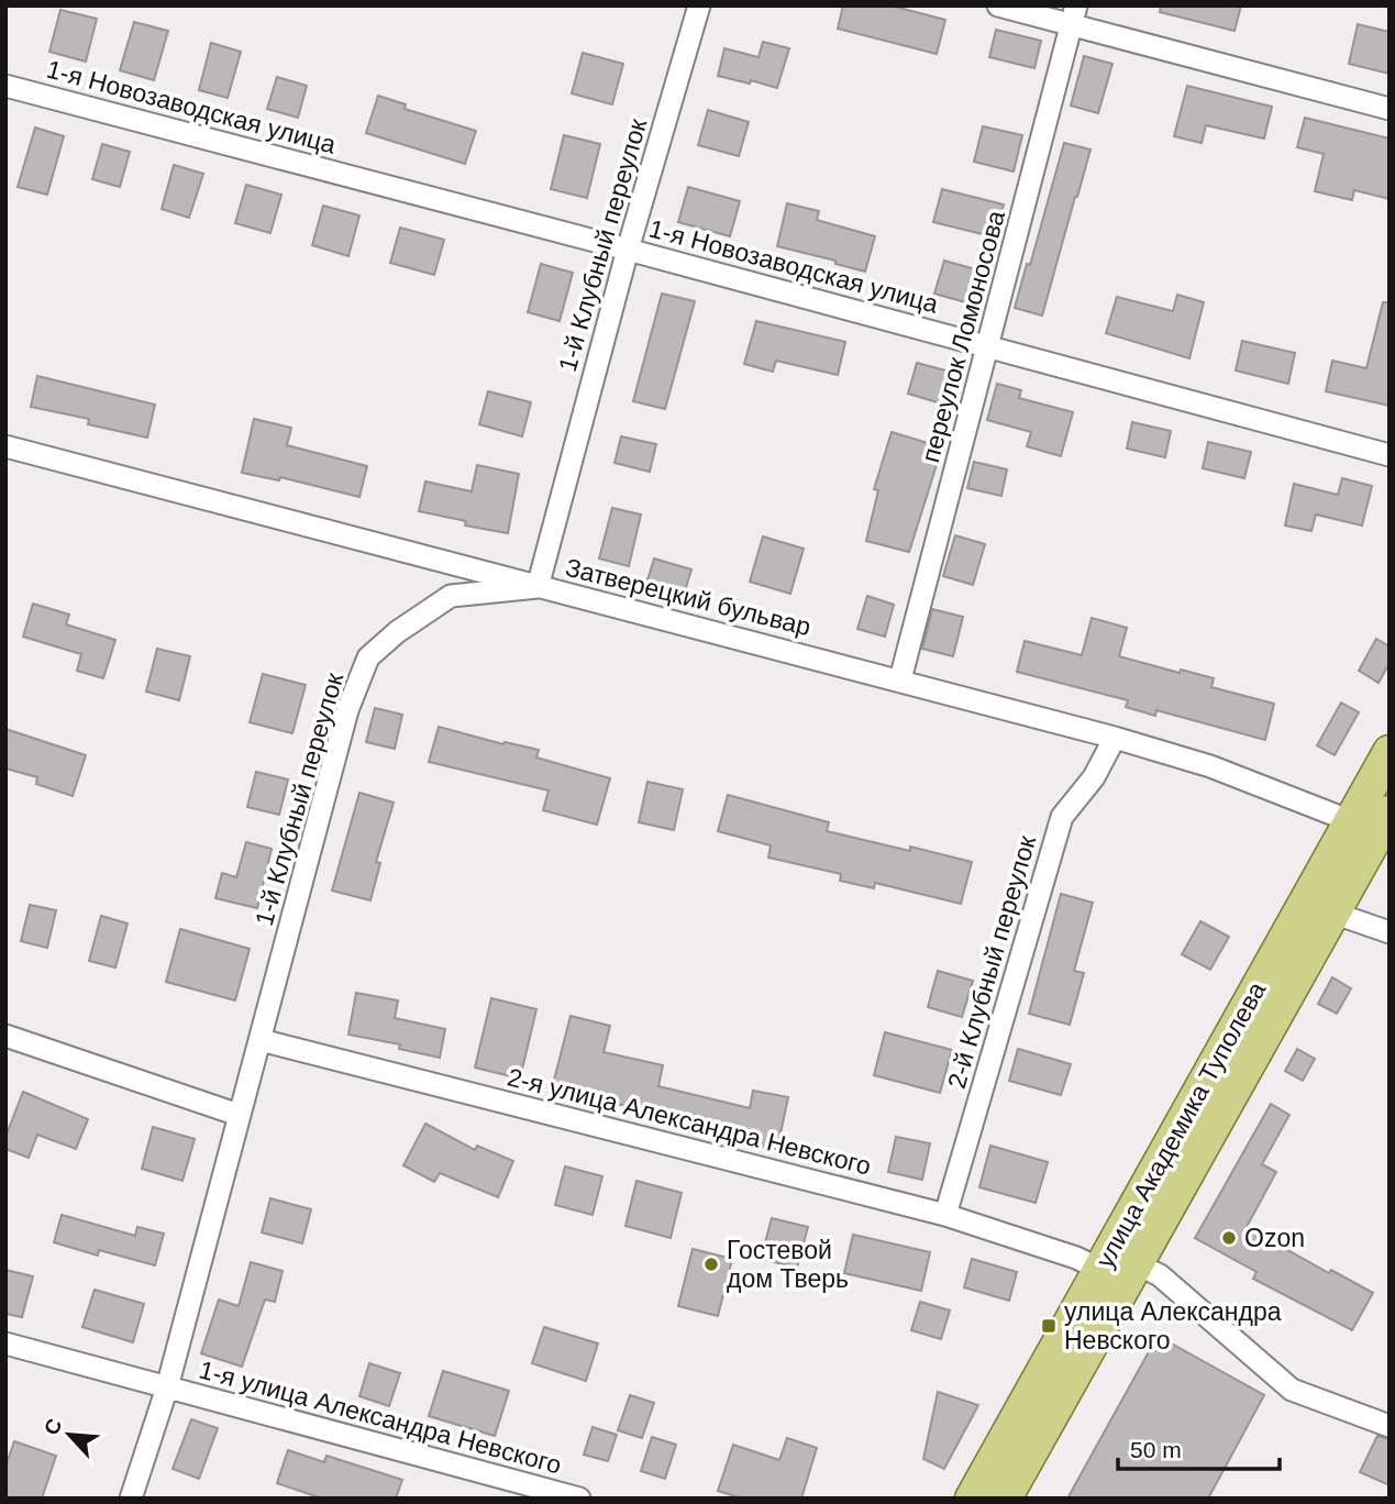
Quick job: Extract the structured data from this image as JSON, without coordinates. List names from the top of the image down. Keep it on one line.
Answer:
{"streets":{"main road":["улица Академика Туполева"],"street":["1-я Новозаводская улица","1-й Клубный переулок","переулок Ломоносова","Затверецкий бульвар","2-й Клубный переулок","2-я улица Александра Невского","1-я улица Александра Невского"]},"crossings":[["1-я Новозаводская улица","1-й Клубный переулок"],["1-я Новозаводская улица","переулок Ломоносова"],["1-й Клубный переулок","Затверецкий бульвар"],["1-й Клубный переулок","2-я улица Александра Невского"],["1-й Клубный переулок","1-я улица Александра Невского"],["переулок Ломоносова","Затверецкий бульвар"],["Затверецкий бульвар","2-й Клубный переулок"],["Затверецкий бульвар","улица Академика Туполева"],["2-й Клубный переулок","2-я улица Александра Невского"],["2-я улица Александра Невского","улица Академика Туполева"]],"places":{"other":["Ozon","Гостевой дом Тверь"],"transit":["улица Александра Невского"]},"scale_bar":"50 m","north":"top left"}
